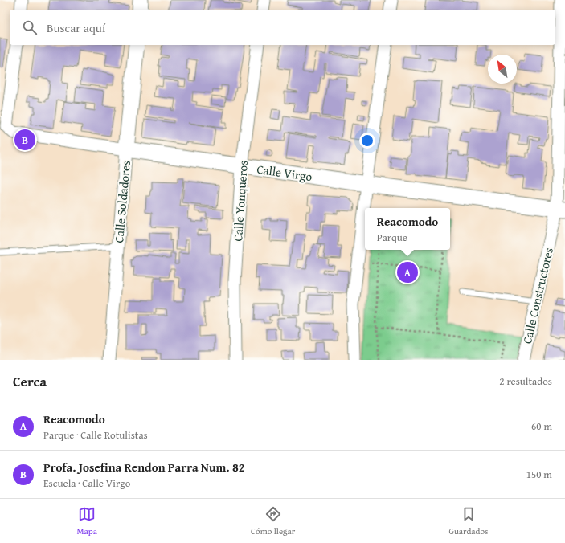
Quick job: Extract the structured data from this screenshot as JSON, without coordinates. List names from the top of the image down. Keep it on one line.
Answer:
{"streets":{"street":["Calle Virgo","Calle Yonqueros","Calle Soldadores","Calle Constructores"]},"crossings":[["Calle Virgo","Calle Yonqueros"],["Calle Virgo","Calle Soldadores"],["Calle Virgo","Calle Constructores"]],"north":"top left","page":{"search":"Buscar aquí","pins":["B","A"],"popup":["Reacomodo","Parque"],"heading":["Cerca","2 resultados"],"list":[{"mark":"A","name":"Reacomodo","note":"Parque · Calle Rotulistas","value":"60 m"},{"mark":"B","name":"Profa. Josefina Rendon Parra Num. 82","note":"Escuela · Calle Virgo","value":"150 m"}],"nav":["Mapa","Cómo llegar","Guardados"]}}
